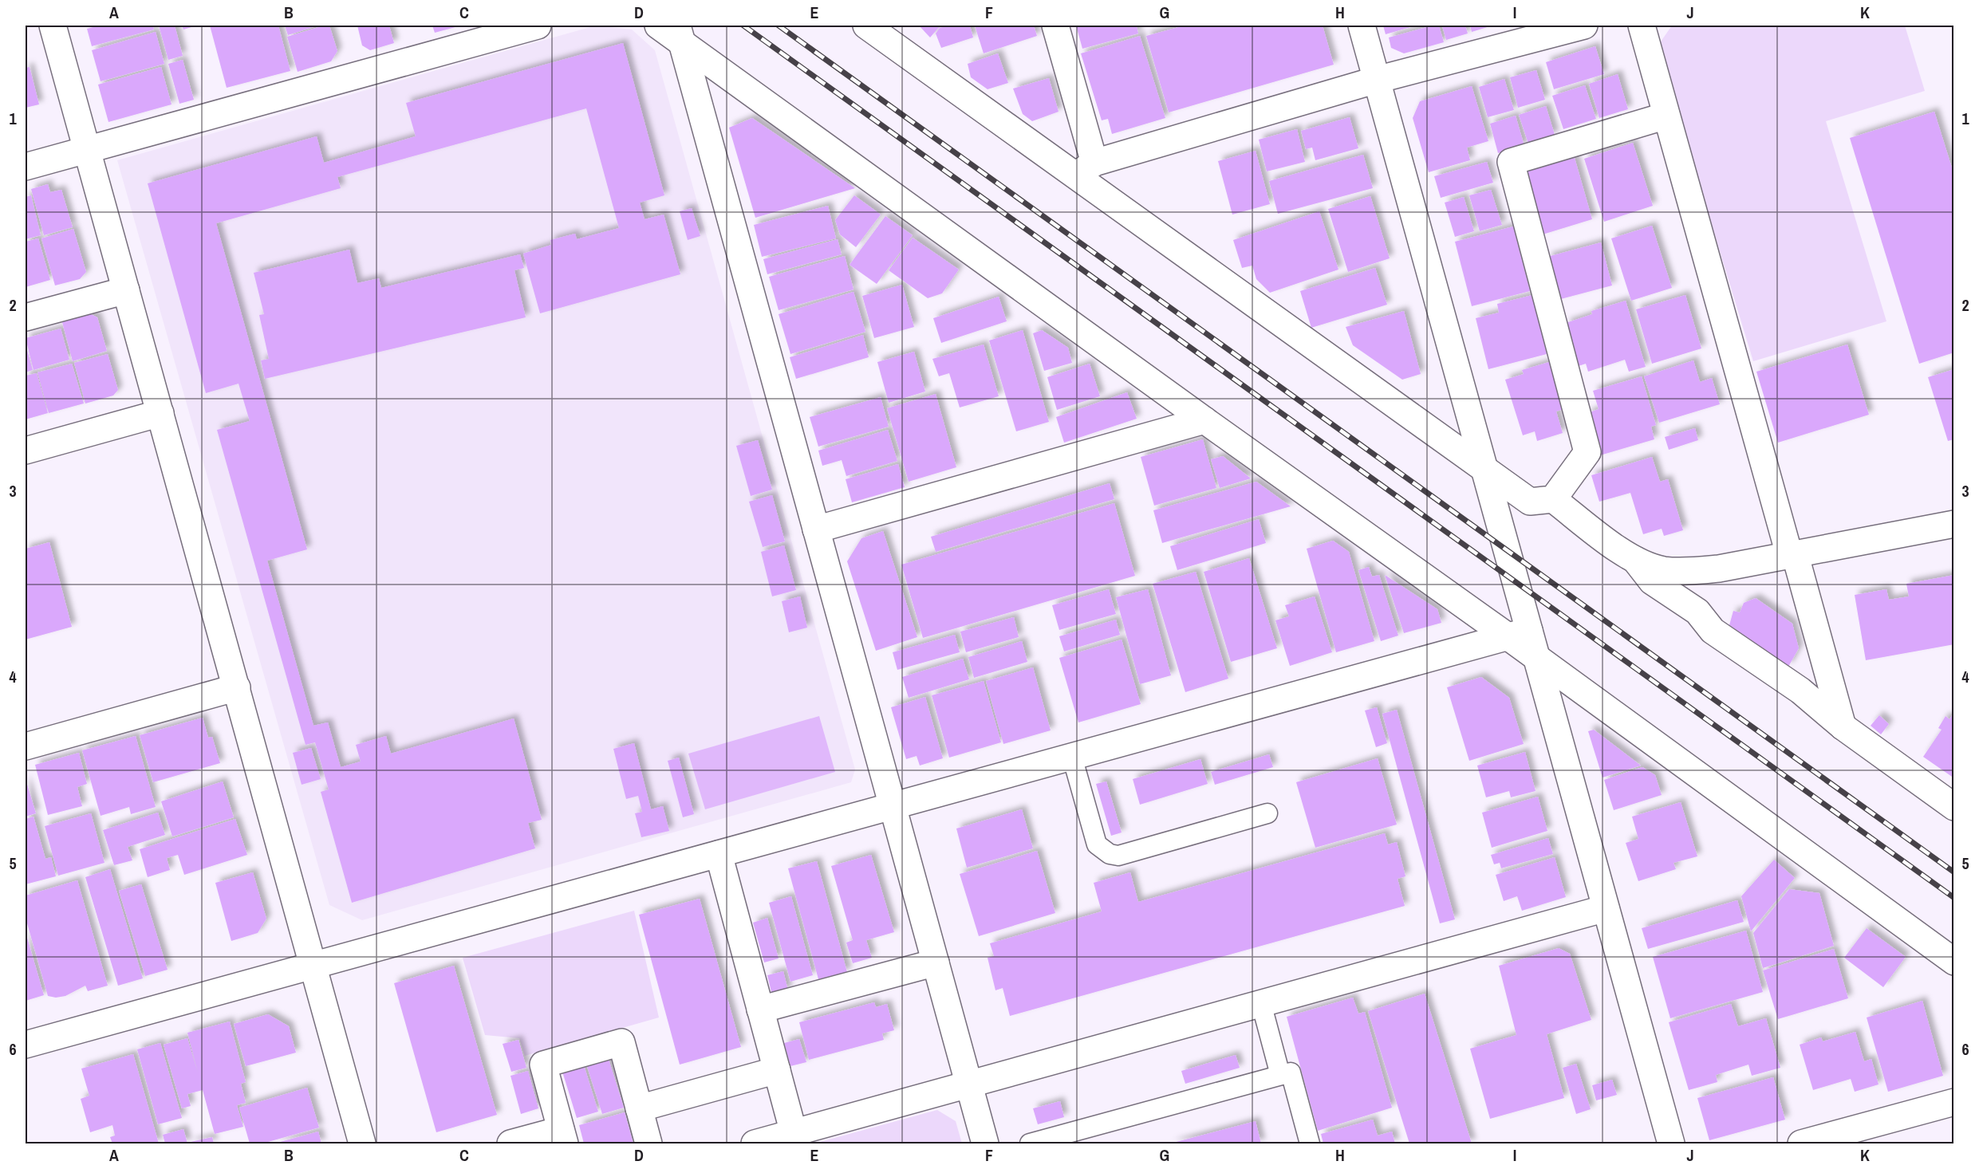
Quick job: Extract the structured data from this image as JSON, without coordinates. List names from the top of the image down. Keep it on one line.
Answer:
{"grid":{"columns":["A","B","C","D","E","F","G","H","I","J","K"],"rows":["1","2","3","4","5","6"]}}
